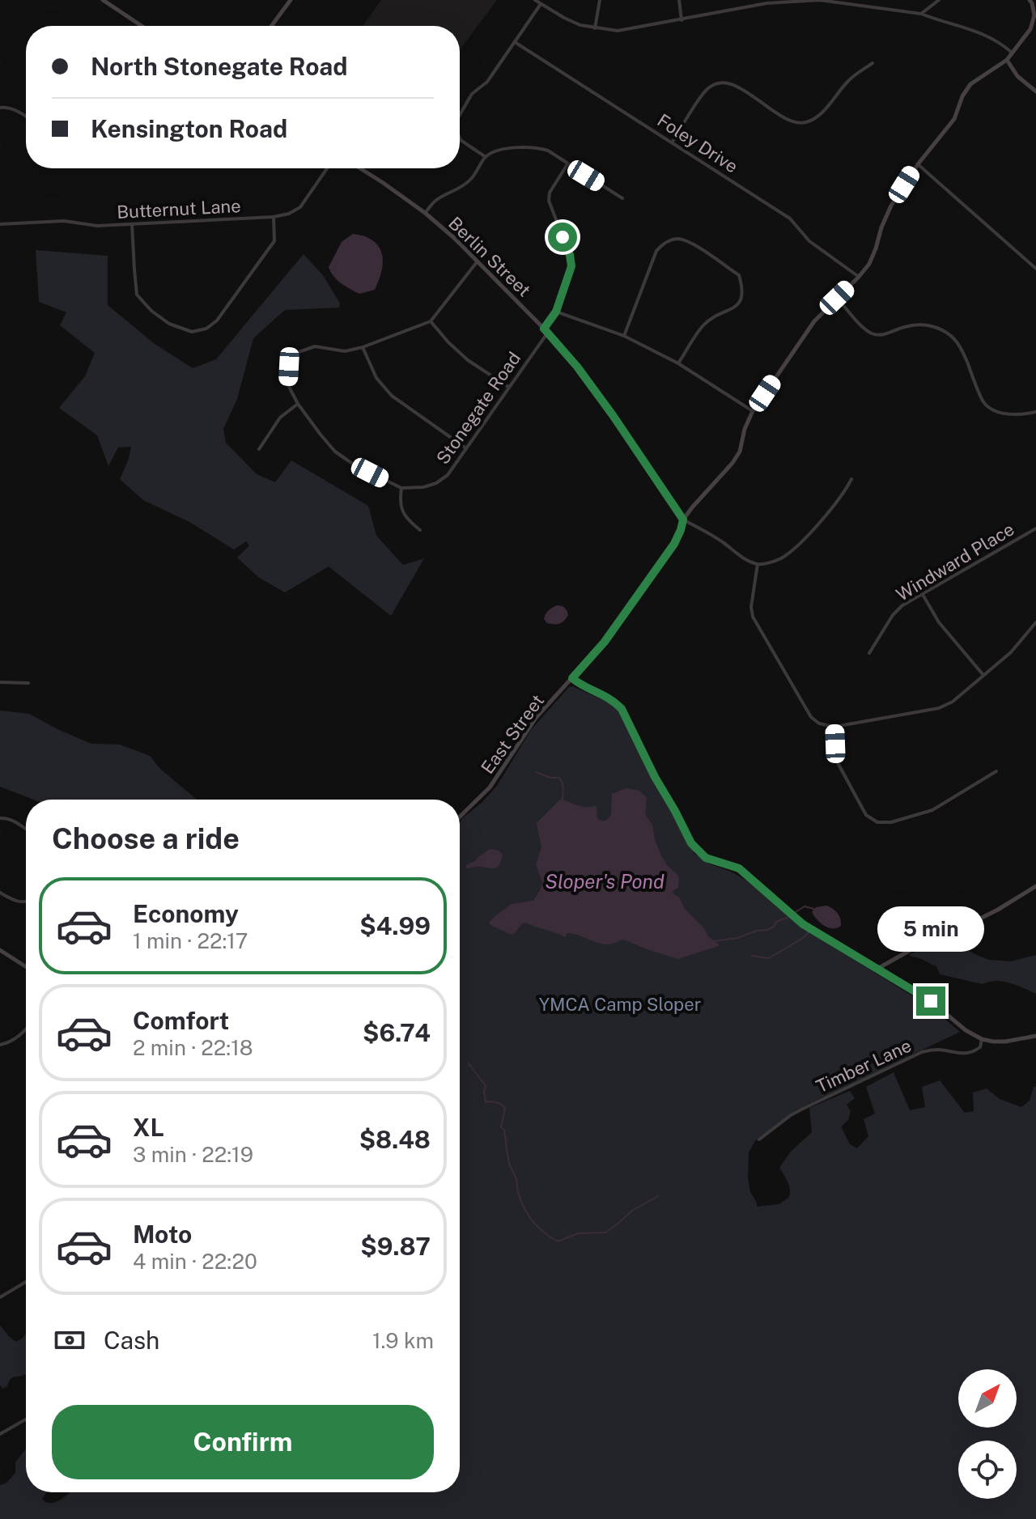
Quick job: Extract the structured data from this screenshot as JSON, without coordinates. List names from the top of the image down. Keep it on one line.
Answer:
{"streets":{"main road":["Berlin Street","East Street"],"street":["Foley Drive","Butternut Lane","Stonegate Road","Windward Place","Timber Lane"]},"crossings":[["Foley Drive","East Street"],["Berlin Street","Stonegate Road"],["Berlin Street","East Street"]],"water":["Sloper's Pond"],"parks":["YMCA Camp Sloper"],"north":"top right","page":{"banner":["North Stonegate Road","Kensington Road"],"heading":"Choose a ride","list":[{"name":"Economy","note":"1 min · 22:17","value":"$4.99"},{"name":"Comfort","note":"2 min · 22:18","value":"$6.74"},{"name":"XL","note":"3 min · 22:19","value":"$8.48"},{"name":"Moto","note":"4 min · 22:20","value":"$9.87"}],"bubble":"5 min","pay":["Cash","1.9 km"],"buttons":"Confirm"}}
